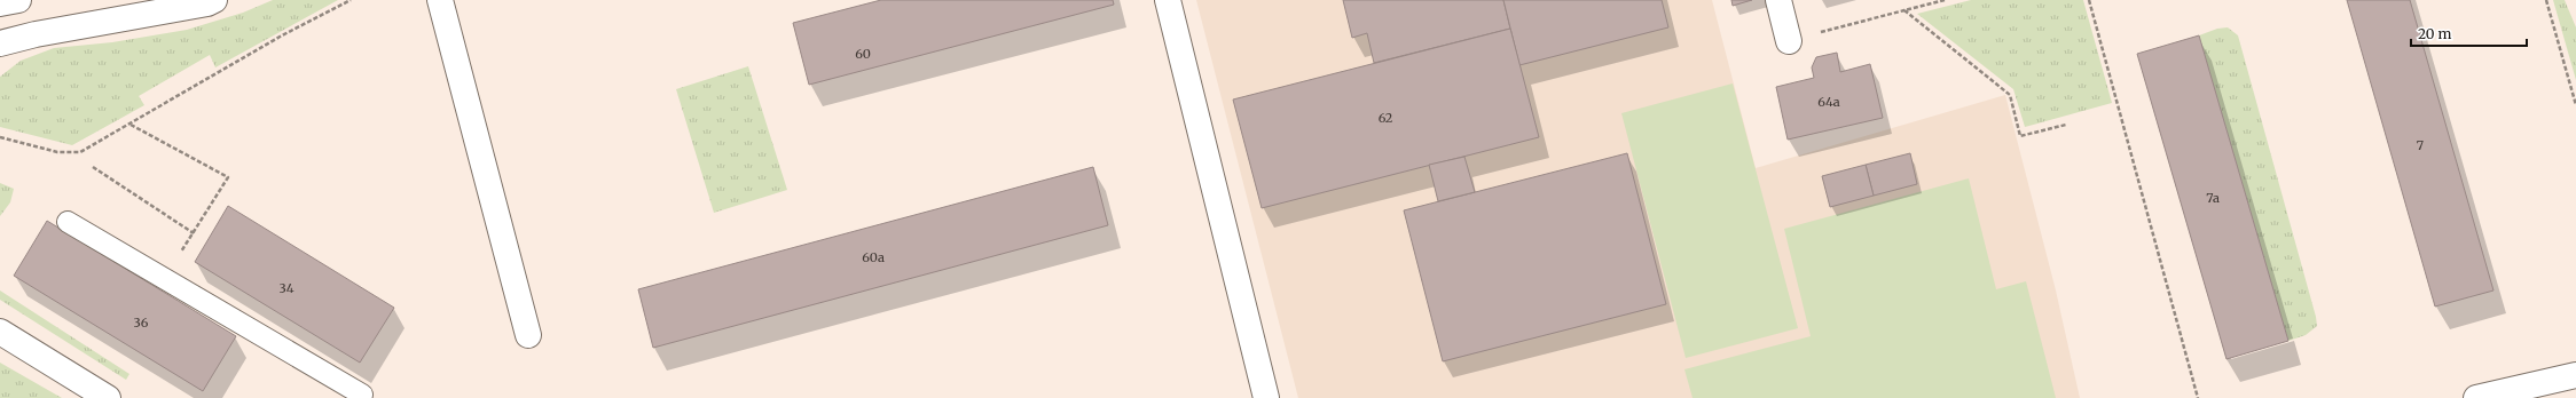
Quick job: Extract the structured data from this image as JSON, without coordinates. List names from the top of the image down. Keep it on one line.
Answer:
{"house_numbers":["60","64a","62","7","7a","60a","34","36"],"scale_bar":"20 m"}
